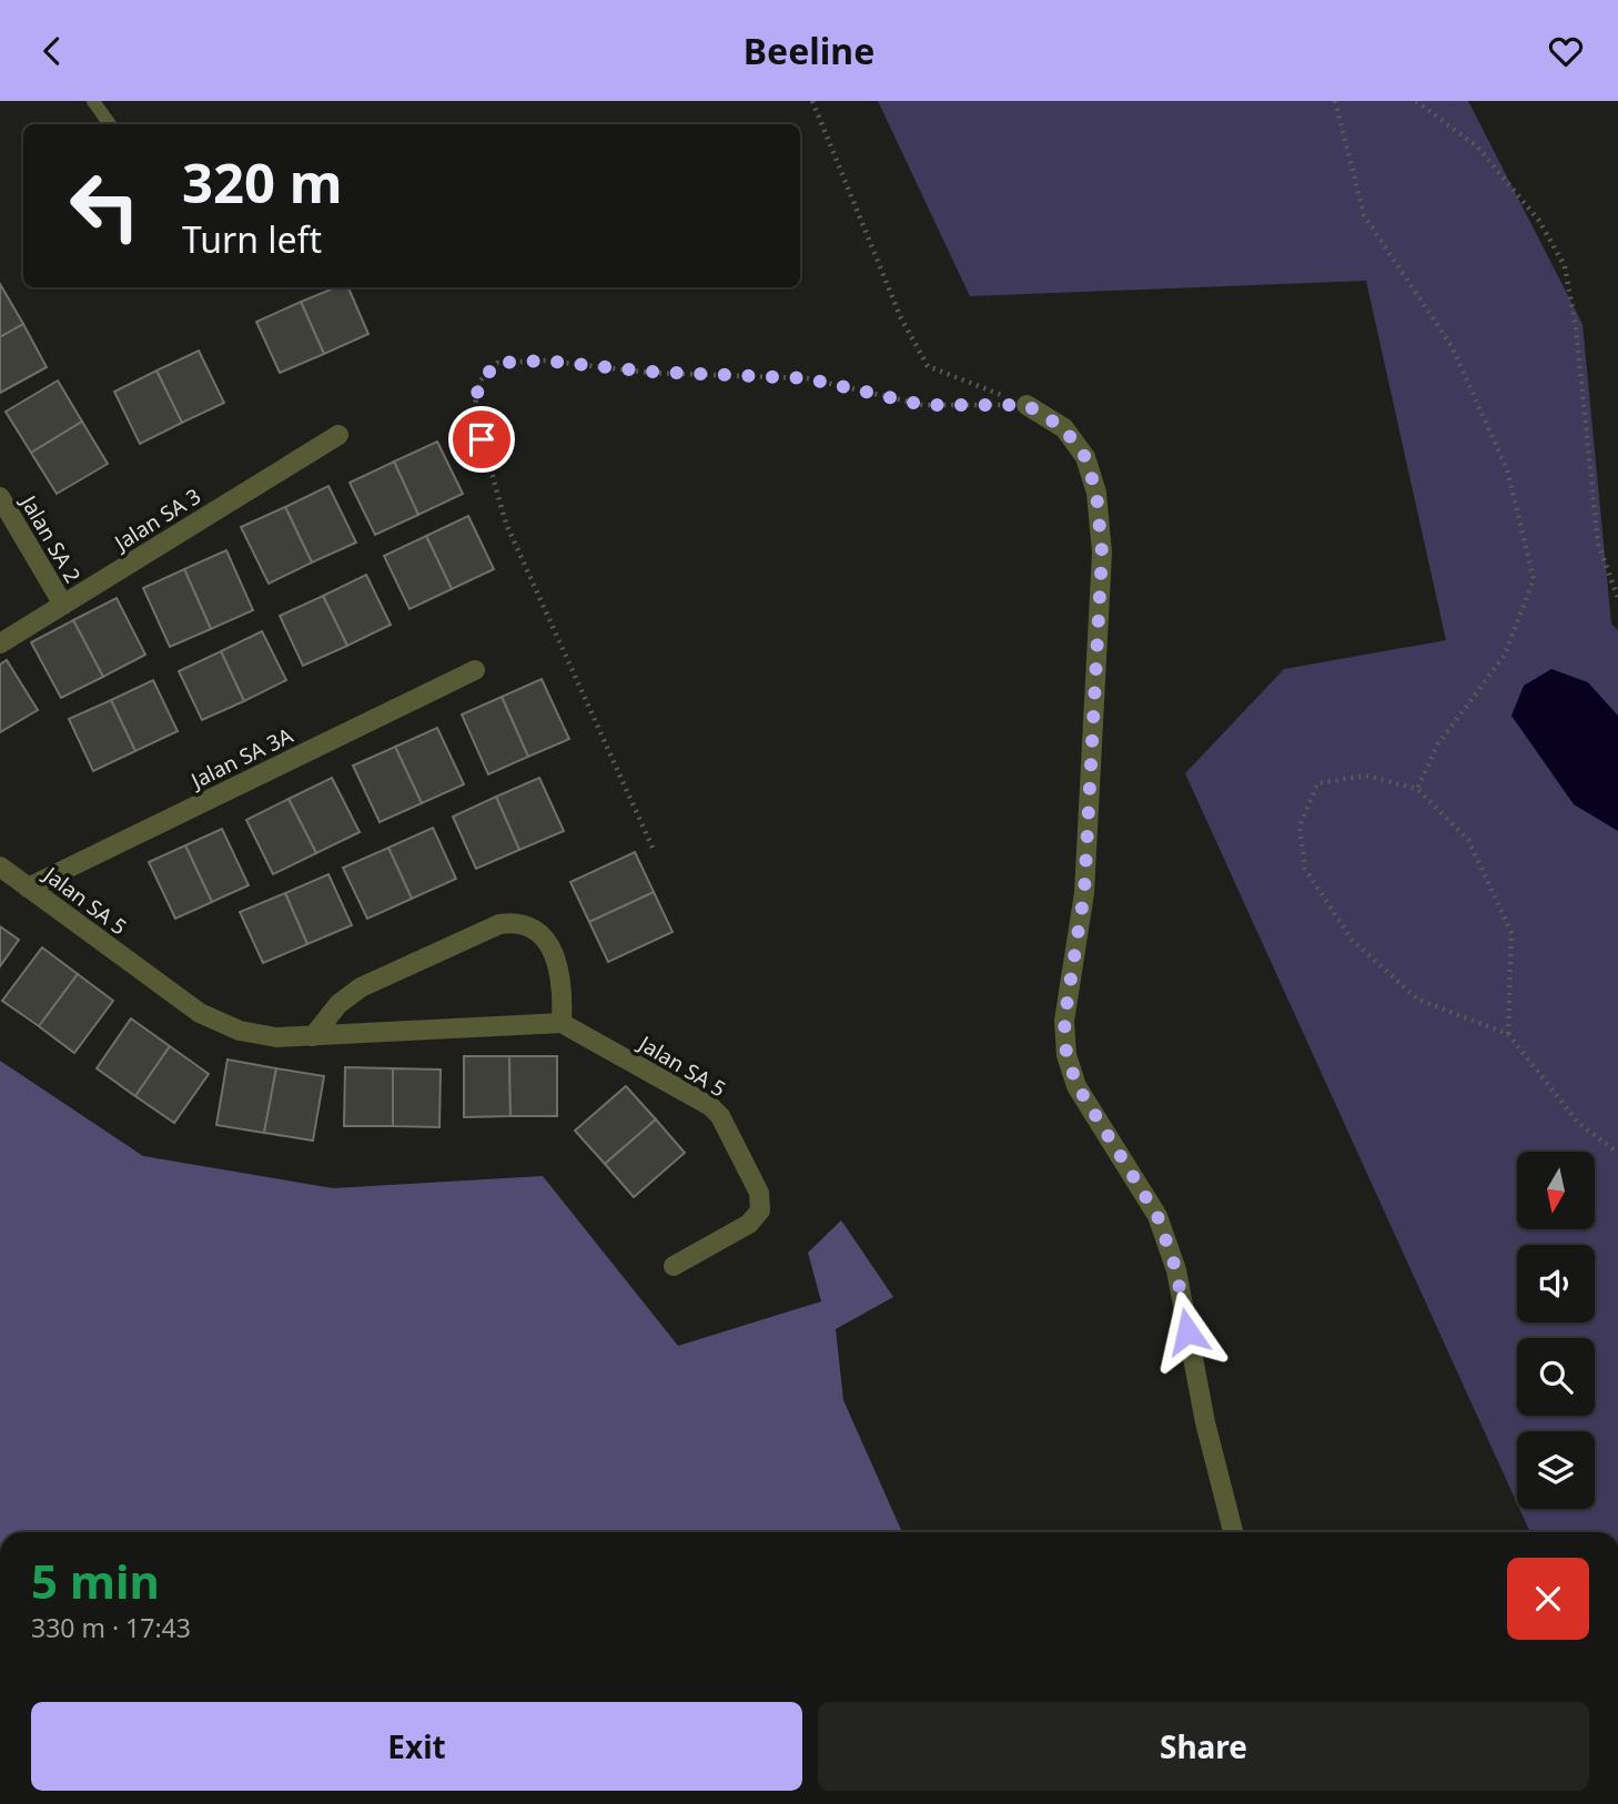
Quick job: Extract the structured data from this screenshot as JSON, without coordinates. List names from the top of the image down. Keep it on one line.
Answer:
{"streets":{"street":["Jalan SA 3","Jalan SA 2","Jalan SA 3A","Jalan SA 5"]},"crossings":[["Jalan SA 3","Jalan SA 2"],["Jalan SA 3A","Jalan SA 5"]],"north":"bottom","page":{"header":"Beeline","turn":["320 m","Turn left"],"heading":["5 min","330 m · 17:43"],"buttons":["Exit","Share"]}}
